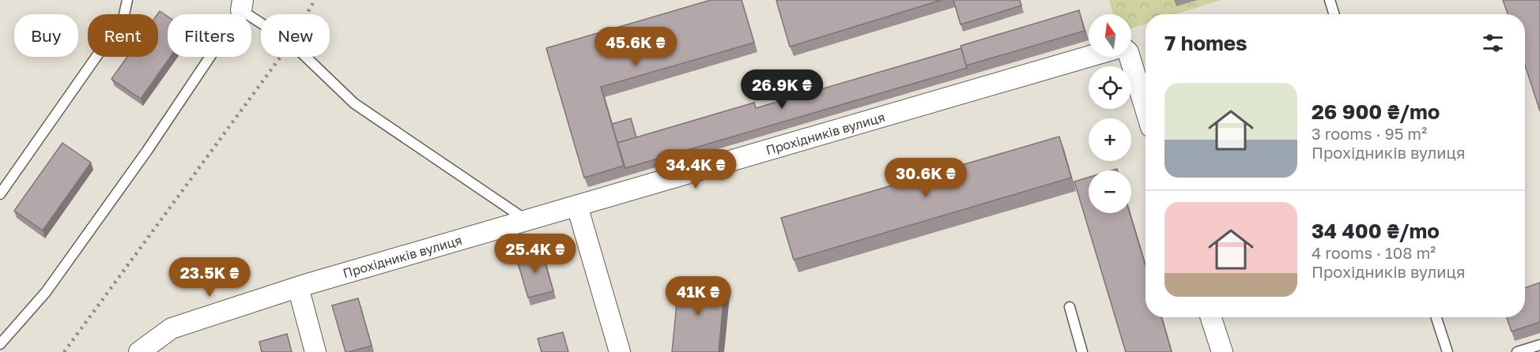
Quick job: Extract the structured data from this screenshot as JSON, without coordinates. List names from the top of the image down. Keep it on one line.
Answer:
{"streets":{"street":["Прохідників вулиця"]},"north":"top","page":{"map_buttons":["+","−"],"chip":["Buy","Rent","Filters","New"],"heading":"7 homes","price":["45.6K ₴","26.9K ₴","34.4K ₴","30.6K ₴","25.4K ₴","23.5K ₴","41K ₴"],"list":[{"name":"26 900 ₴/mo","note":"3 rooms · 95 m² · Прохідників вулиця"},{"name":"34 400 ₴/mo","note":"4 rooms · 108 m² · Прохідників вулиця"}]}}
